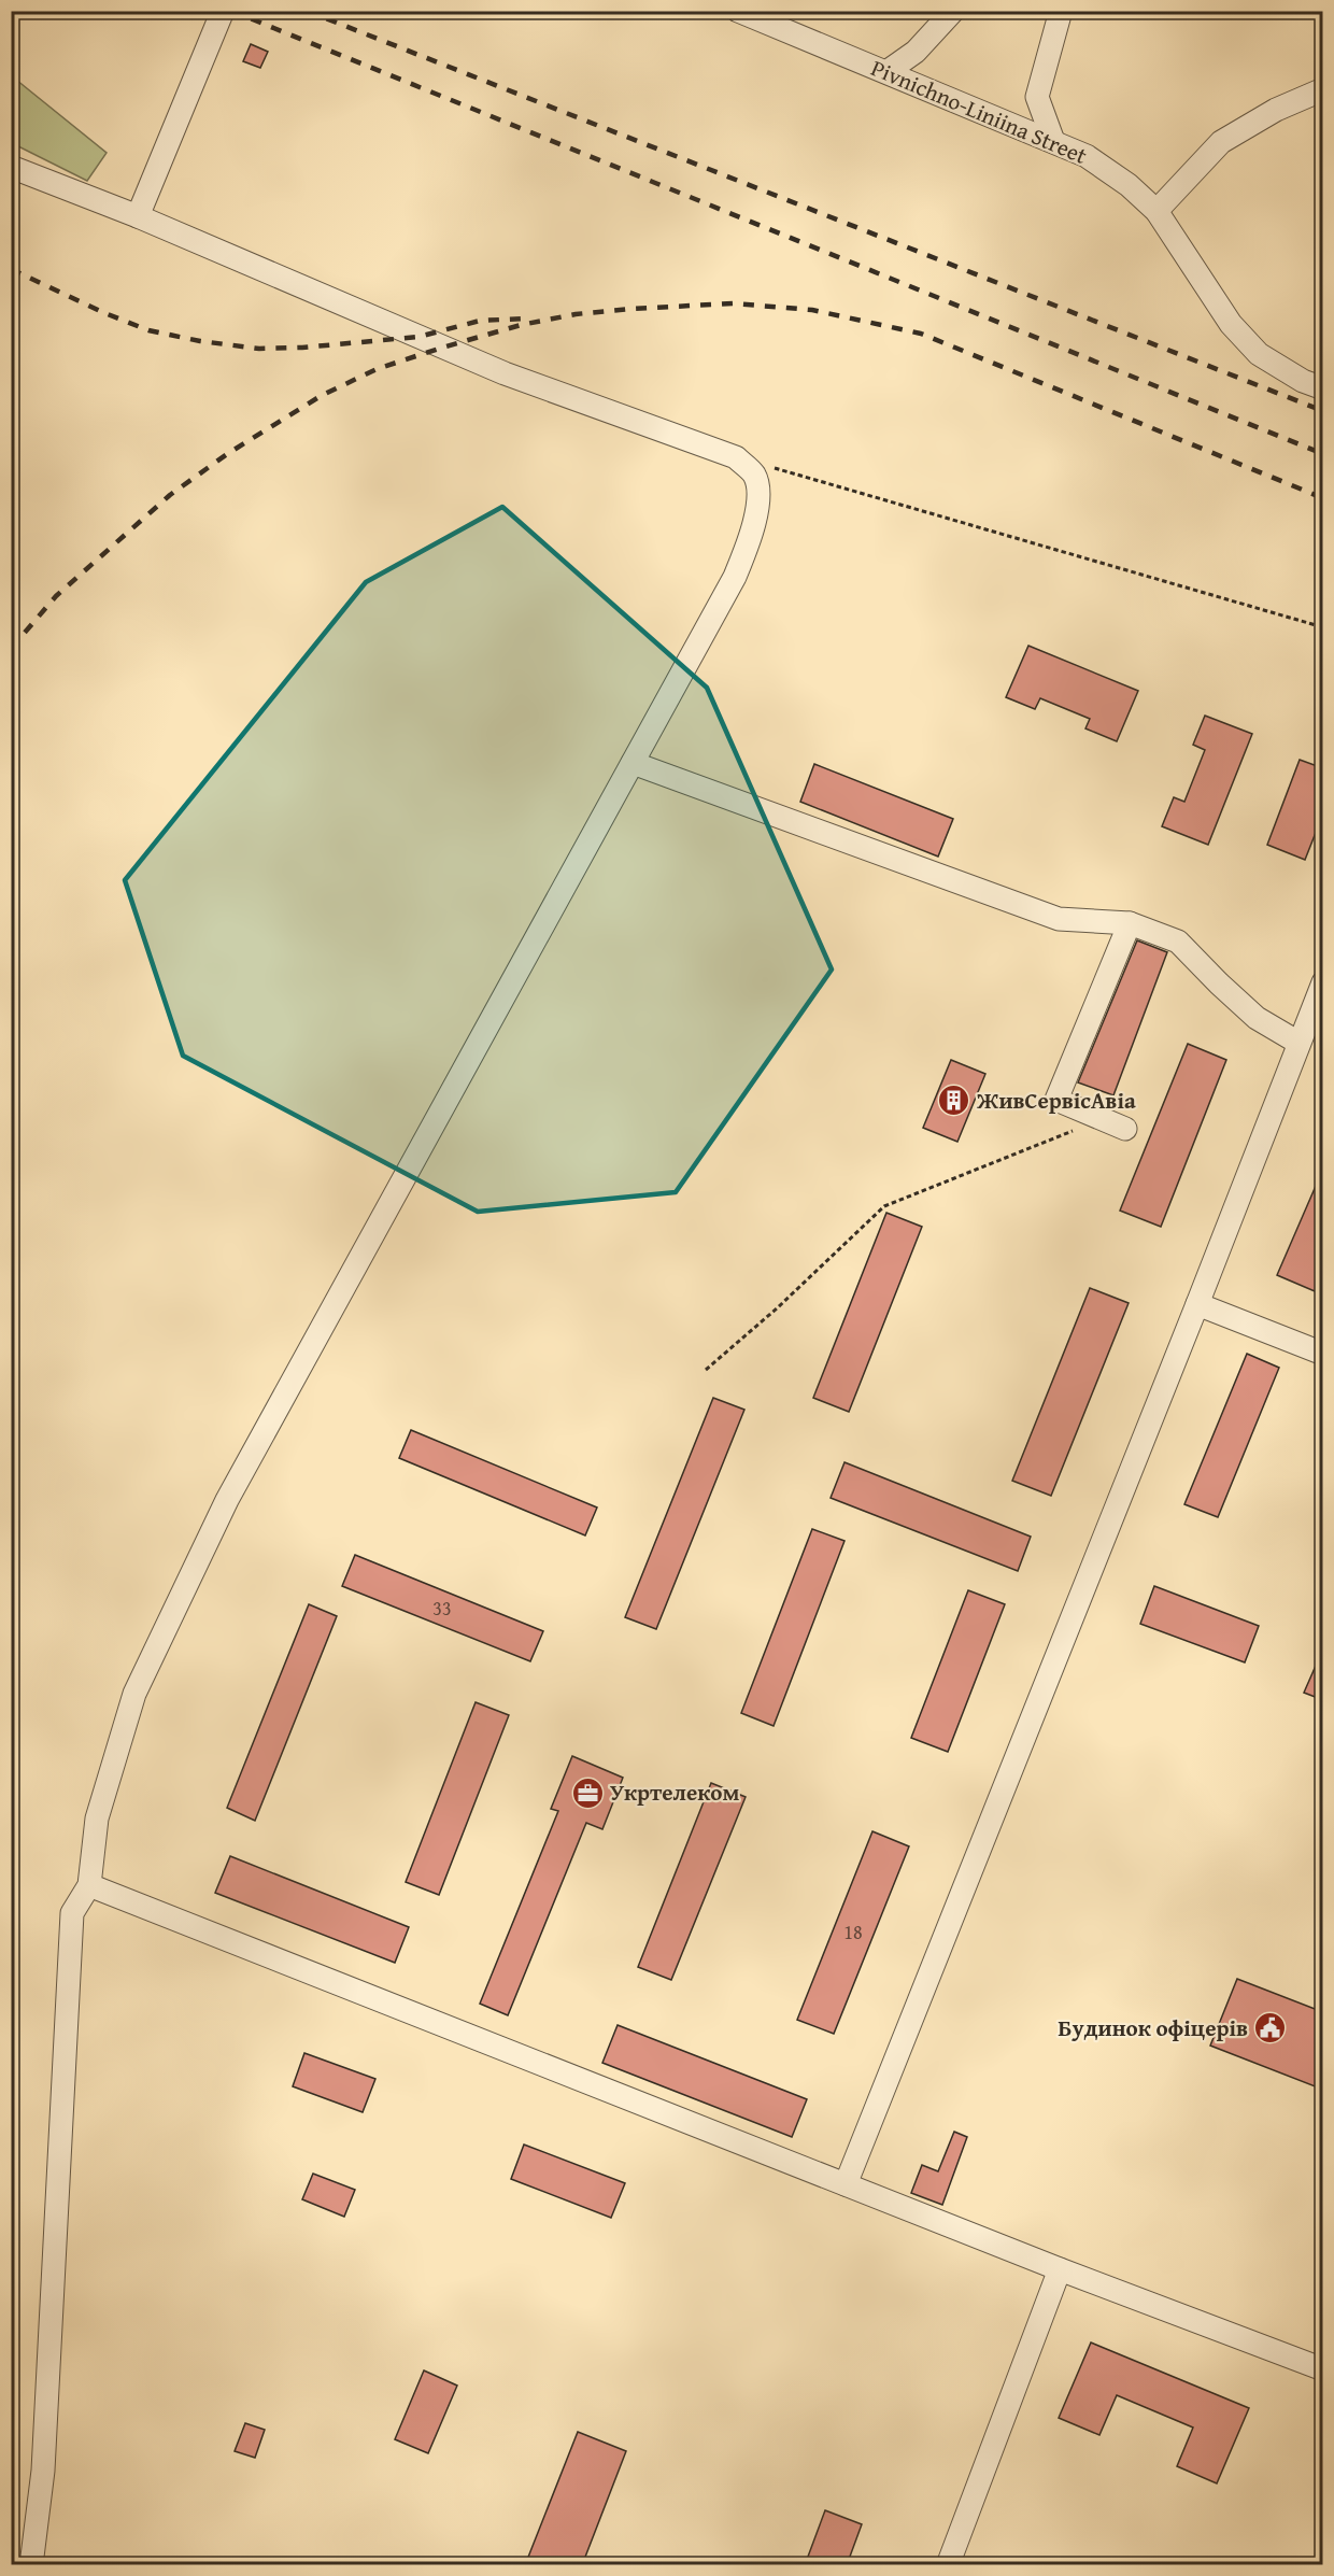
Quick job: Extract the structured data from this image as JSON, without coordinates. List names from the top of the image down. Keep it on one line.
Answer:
{"streets":{"street":["Pivnichno-Liniina Street"]},"places":{"building":["ЖивСервісАвіа"],"office":["Укртелеком"],"public building":["Будинок офіцерів"]},"house_numbers":["33","18"]}
